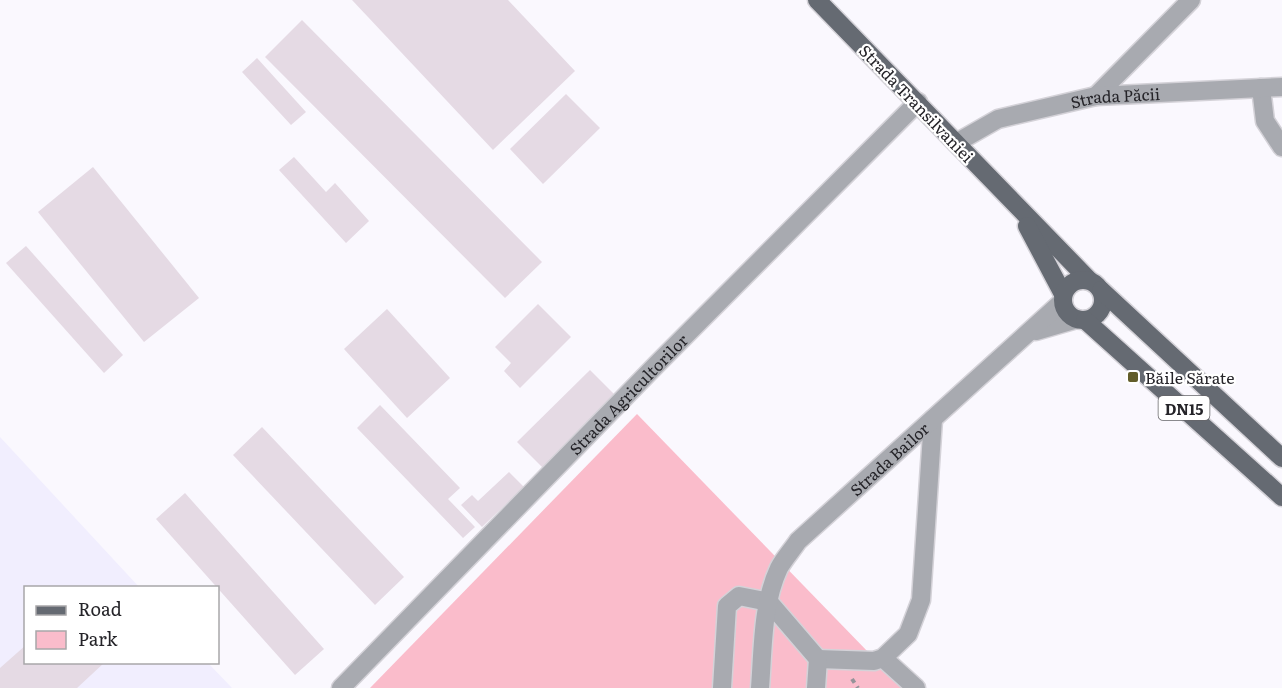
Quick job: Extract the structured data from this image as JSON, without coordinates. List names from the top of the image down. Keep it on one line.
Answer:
{"streets":{"main road":["Strada Transilvaniei","DN15"],"street":["Strada Păcii","Strada Agricultorilor","Strada Bailor"]},"crossings":[["Strada Păcii","Strada Transilvaniei"],["Strada Transilvaniei","Strada Agricultorilor"],["Strada Transilvaniei","DN15"],["Strada Transilvaniei","Strada Bailor"],["DN15","Strada Bailor"]],"places":{"transit":["Băile Sărate"]},"legend":["Road","Park"]}
